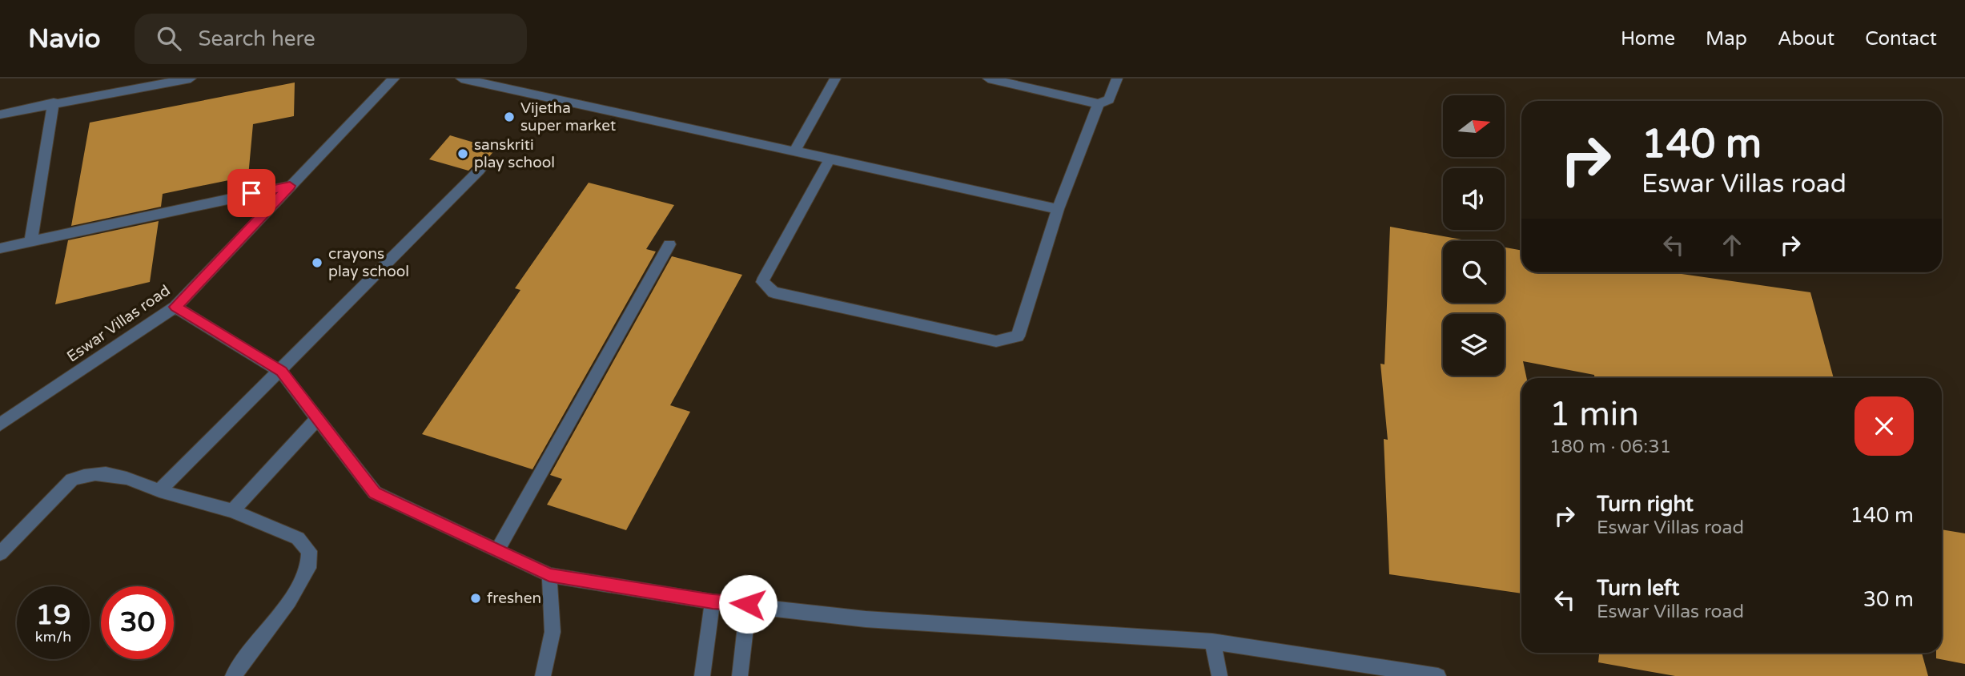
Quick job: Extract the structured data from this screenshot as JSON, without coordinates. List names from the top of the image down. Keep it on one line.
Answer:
{"streets":{"street":["Eswar Villas road"]},"places":["Vijetha super market","sanskriti play school","crayons play school","freshen"],"north":"right","page":{"header":"Navio","search":"Search here","nav":["Home","Map","About","Contact"],"turn":["140 m","Eswar Villas road"],"heading":["1 min","180 m · 06:31"],"list":[{"name":"Turn right","note":"Eswar Villas road","value":"140 m"},{"name":"Turn left","note":"Eswar Villas road","value":"30 m"}],"speed":"19 km/h","limit":"30"}}
